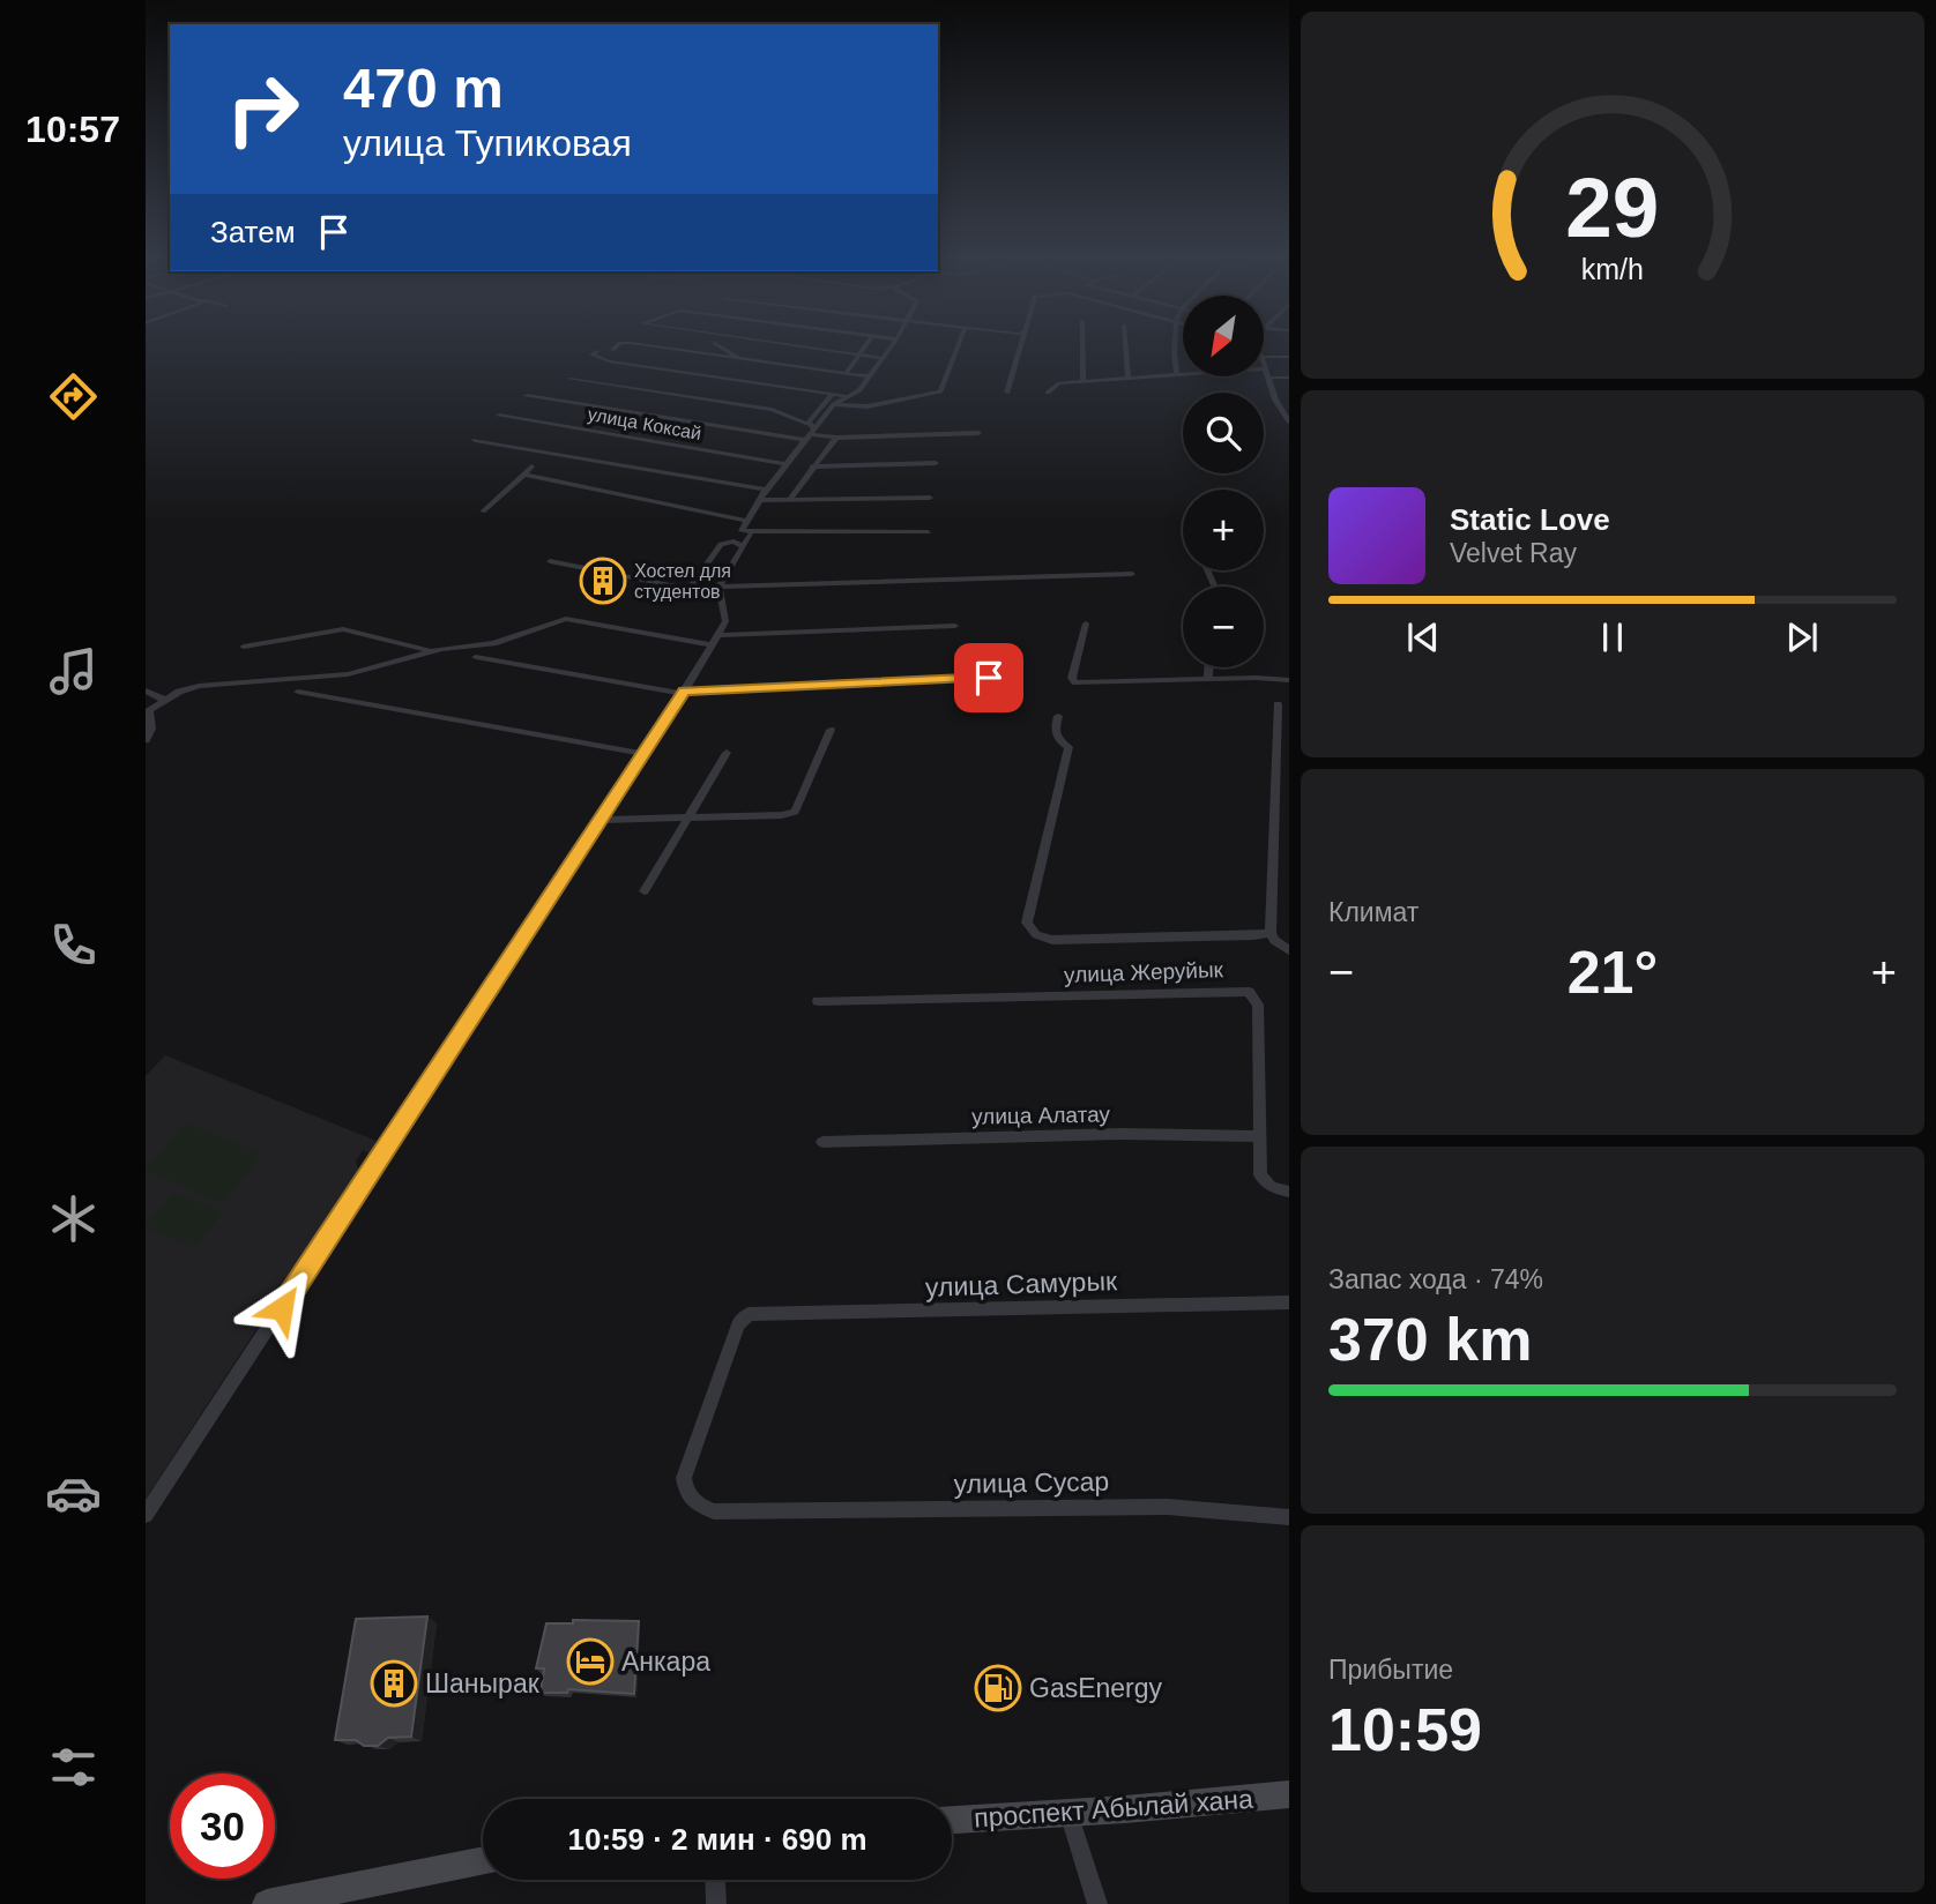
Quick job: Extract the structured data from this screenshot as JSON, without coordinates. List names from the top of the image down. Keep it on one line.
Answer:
{"streets":{"main road":["проспект Абылай хана"],"street":["улица Коксай","улица Жеруйык","улица Алатау","улица Самурык","улица Сусар"]},"crossings":[["улица Жеруйык","улица Алатау"],["улица Самурык","улица Сусар"]],"places":{"building":["Хостел для студентов","Шанырак"],"hotel":["Анкара"],"fuel station":["GasEnergy"]},"north":"bottom left","page":{"tabs":"10:57","turn":["470 m","улица Тупиковая"],"then":"Затем","map_buttons":["+","−"],"song":["Static Love","Velvet Ray"],"tile":["Климат",["Запас хода · 74%","370 km"],["Прибытие","10:59"]],"heat":["−","21°","+"],"limit":"30","trip":"10:59 · 2 мин · 690 m","gauge":["29","km/h"]}}
